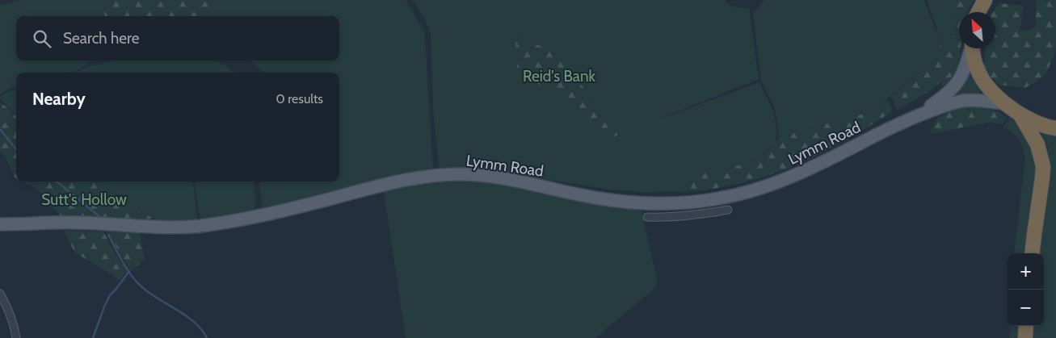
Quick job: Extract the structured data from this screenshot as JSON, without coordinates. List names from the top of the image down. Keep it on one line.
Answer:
{"streets":{"main road":["Lymm Road"]},"parks":["Reid's Bank","Sutt's Hollow"],"north":"top left","page":{"search":"Search here","heading":["Nearby","0 results"],"map_buttons":["+","−"]}}
